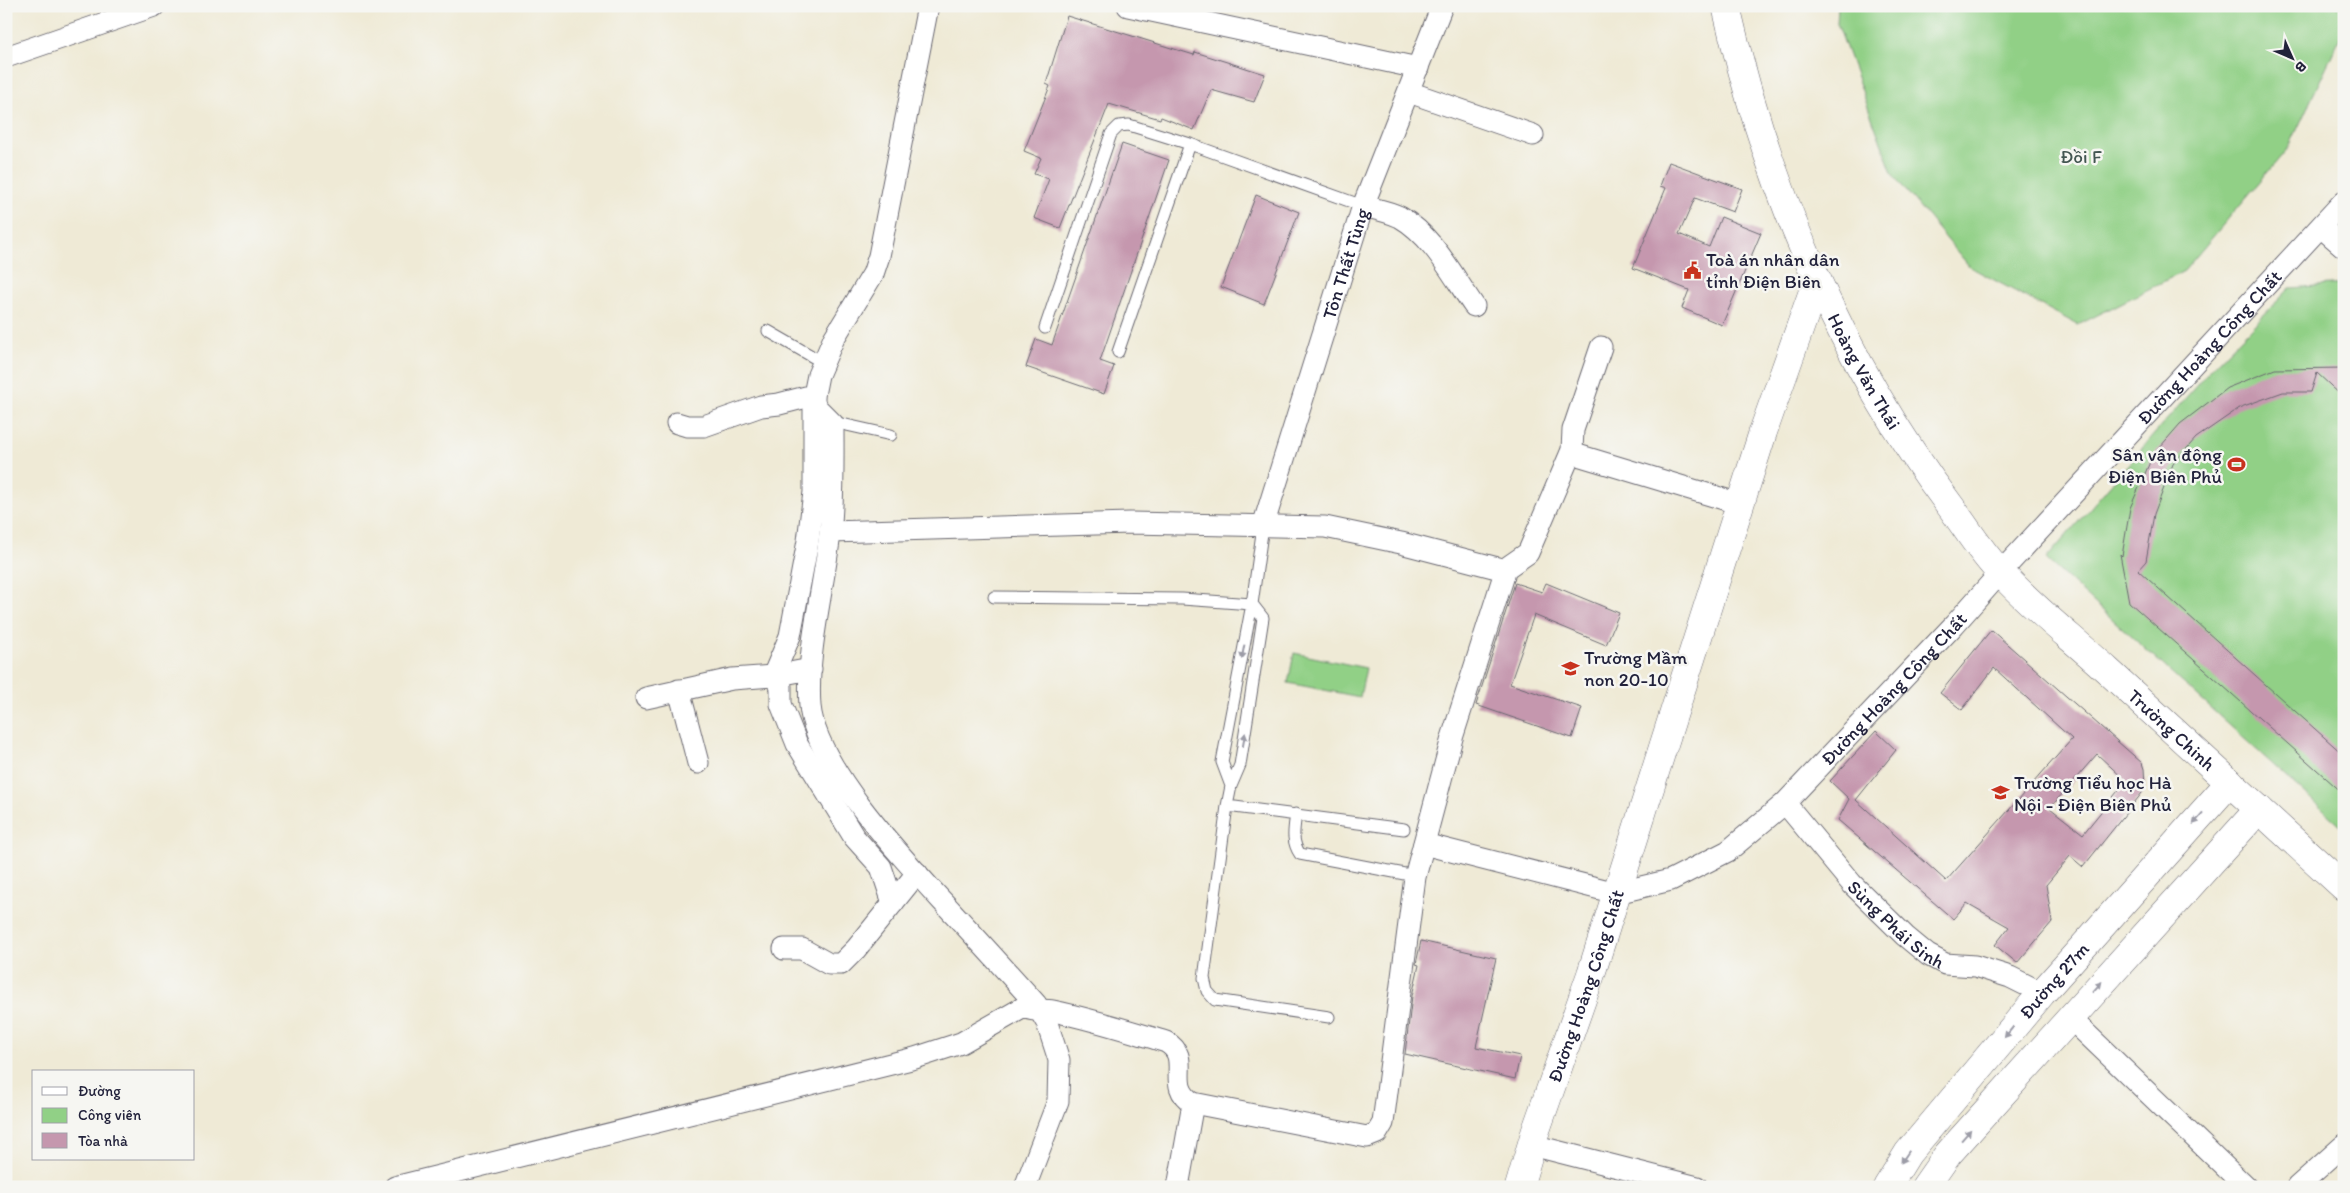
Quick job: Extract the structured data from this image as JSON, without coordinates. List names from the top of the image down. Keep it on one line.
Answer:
{"streets":{"street":["Tôn Thất Tùng","Đường Hoàng Công Chất","Hoàng Văn Thái","Trường Chinh","Sùng Phái Sinh","Đường 27m"]},"crossings":[["Đường Hoàng Công Chất","Hoàng Văn Thái"],["Đường Hoàng Công Chất","Trường Chinh"],["Đường Hoàng Công Chất","Sùng Phái Sinh"],["Hoàng Văn Thái","Trường Chinh"],["Trường Chinh","Đường 27m"],["Sùng Phái Sinh","Đường 27m"]],"parks":["Đồi F"],"places":{"public building":["Toà án nhân dân tỉnh Điện Biên"],"sports":["Sân vận động Điện Biên Phủ"],"school or university":["Trường Mầm non 20-10","Trường Tiểu học Hà Nội - Điện Biên Phủ"]},"legend":["Đường","Công viên","Tòa nhà"],"north":"bottom right"}
